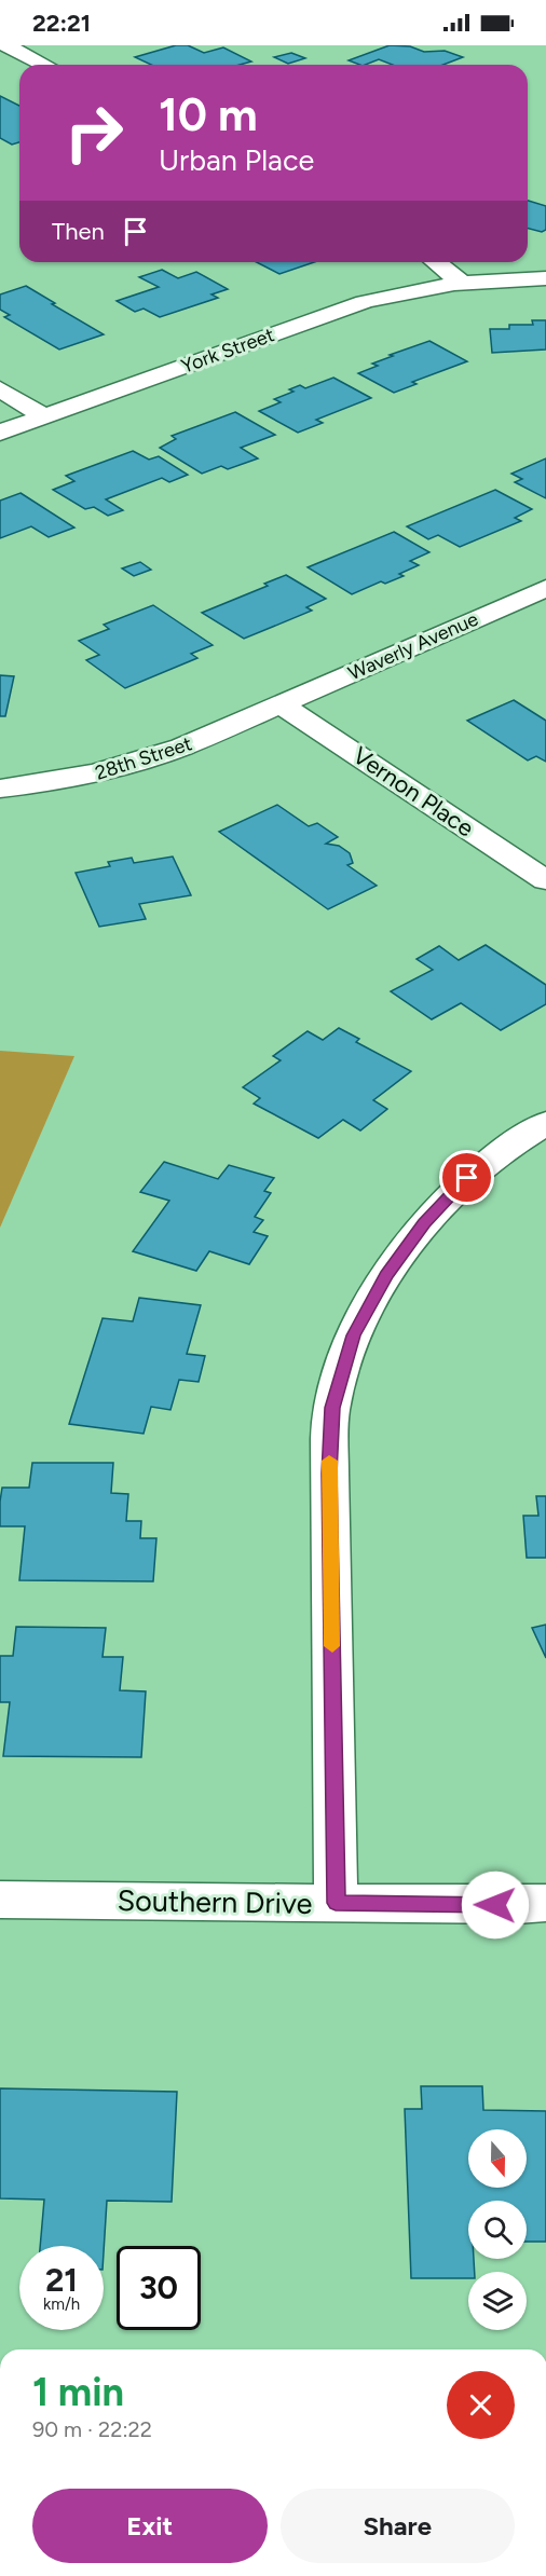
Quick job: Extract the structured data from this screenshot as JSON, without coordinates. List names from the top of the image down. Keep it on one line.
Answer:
{"streets":{"main road":["York Street","Waverly Avenue","28th Street","Vernon Place","Southern Drive"]},"crossings":[["Waverly Avenue","28th Street"],["Waverly Avenue","Vernon Place"],["28th Street","Vernon Place"]],"north":"bottom","page":{"status":"22:21","turn":["10 m","Urban Place"],"then":"Then","speed":"21 km/h","limit":"30","heading":["1 min","90 m · 22:22"],"buttons":["Exit","Share"]}}
